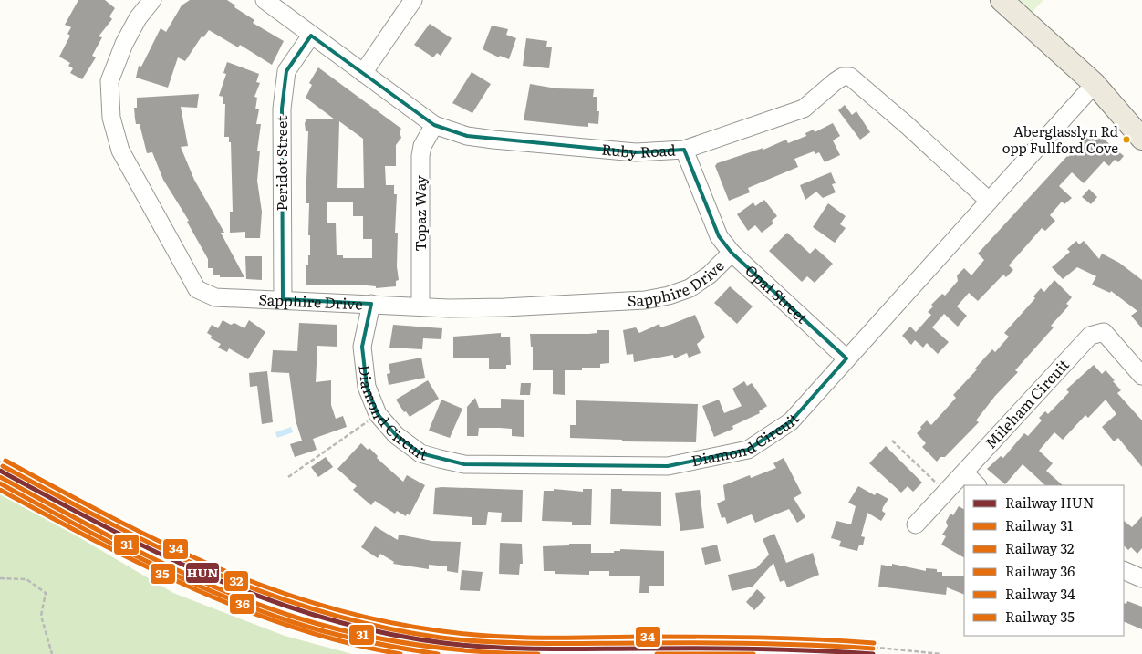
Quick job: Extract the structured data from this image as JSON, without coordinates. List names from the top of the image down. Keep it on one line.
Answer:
{"streets":{"street":["Ruby Road","Peridot Street","Topaz Way","Sapphire Drive","Opal Street","Mileham Circuit","Diamond Circuit"]},"crossings":[["Ruby Road","Peridot Street"],["Ruby Road","Topaz Way"],["Ruby Road","Opal Street"],["Ruby Road","Diamond Circuit"],["Peridot Street","Sapphire Drive"],["Topaz Way","Sapphire Drive"],["Sapphire Drive","Opal Street"],["Sapphire Drive","Diamond Circuit"],["Opal Street","Diamond Circuit"]],"places":["Aberglasslyn Rd opp Fullford Cove"],"lines":["rail line 34","rail line 32","rail line HUN","rail line 31","rail line 36","rail line 35"],"legend":["Railway HUN","Railway 31","Railway 32","Railway 36","Railway 34","Railway 35"]}
